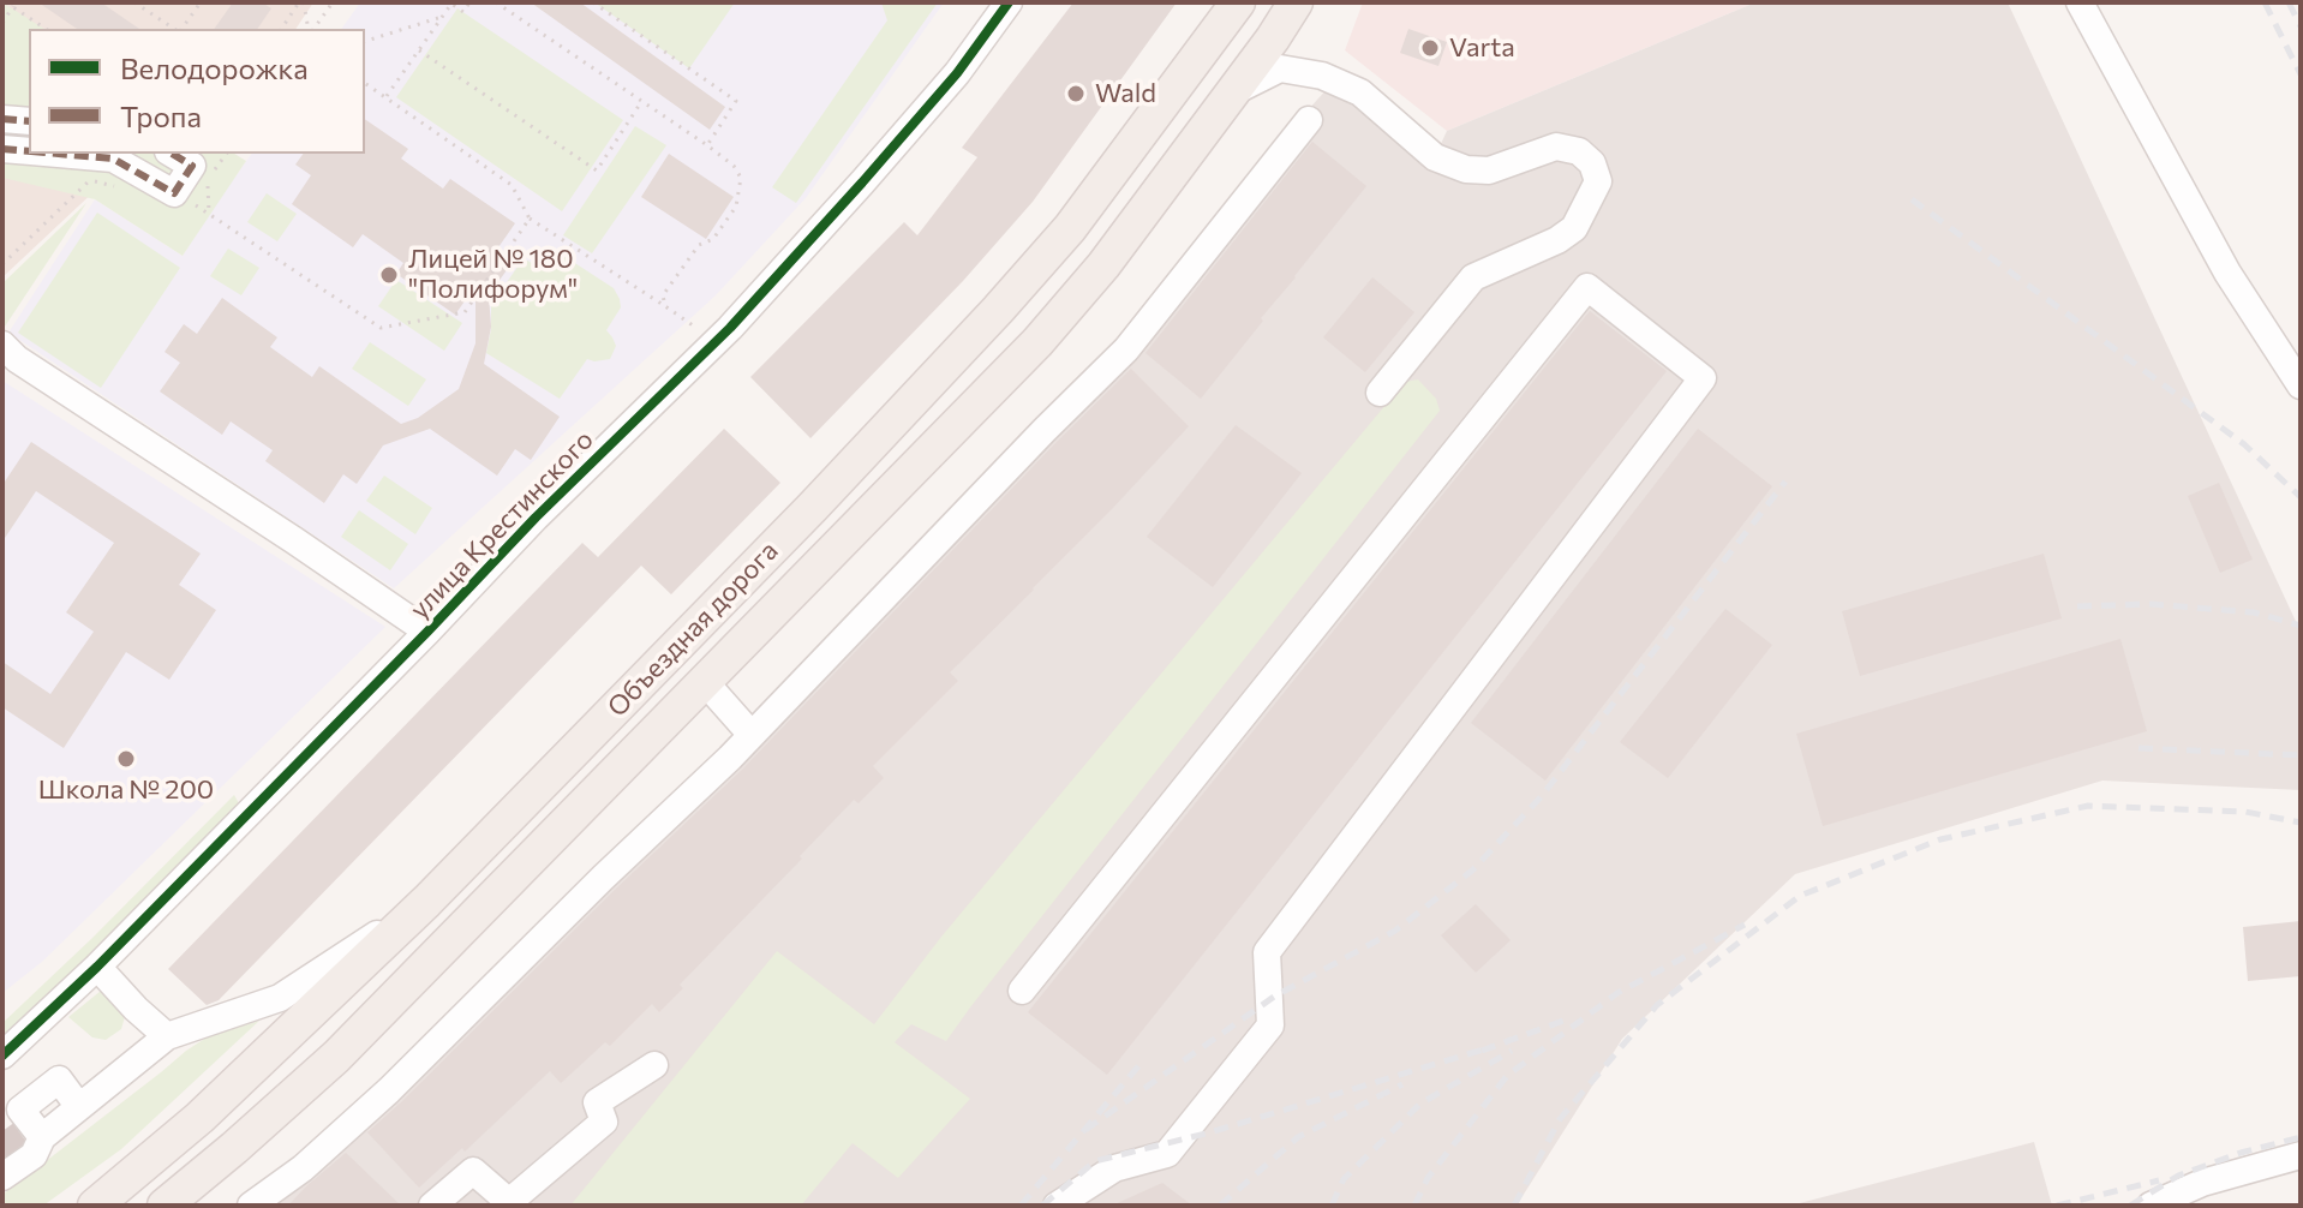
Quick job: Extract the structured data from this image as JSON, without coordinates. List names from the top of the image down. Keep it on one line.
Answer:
{"streets":{"main road":["Объездная дорога"],"street":["улица Крестинского"]},"places":["Varta","Wald","Лицей № 180 \"Полифорум\"","Школа № 200"],"legend":["Велодорожка","Тропа"]}
